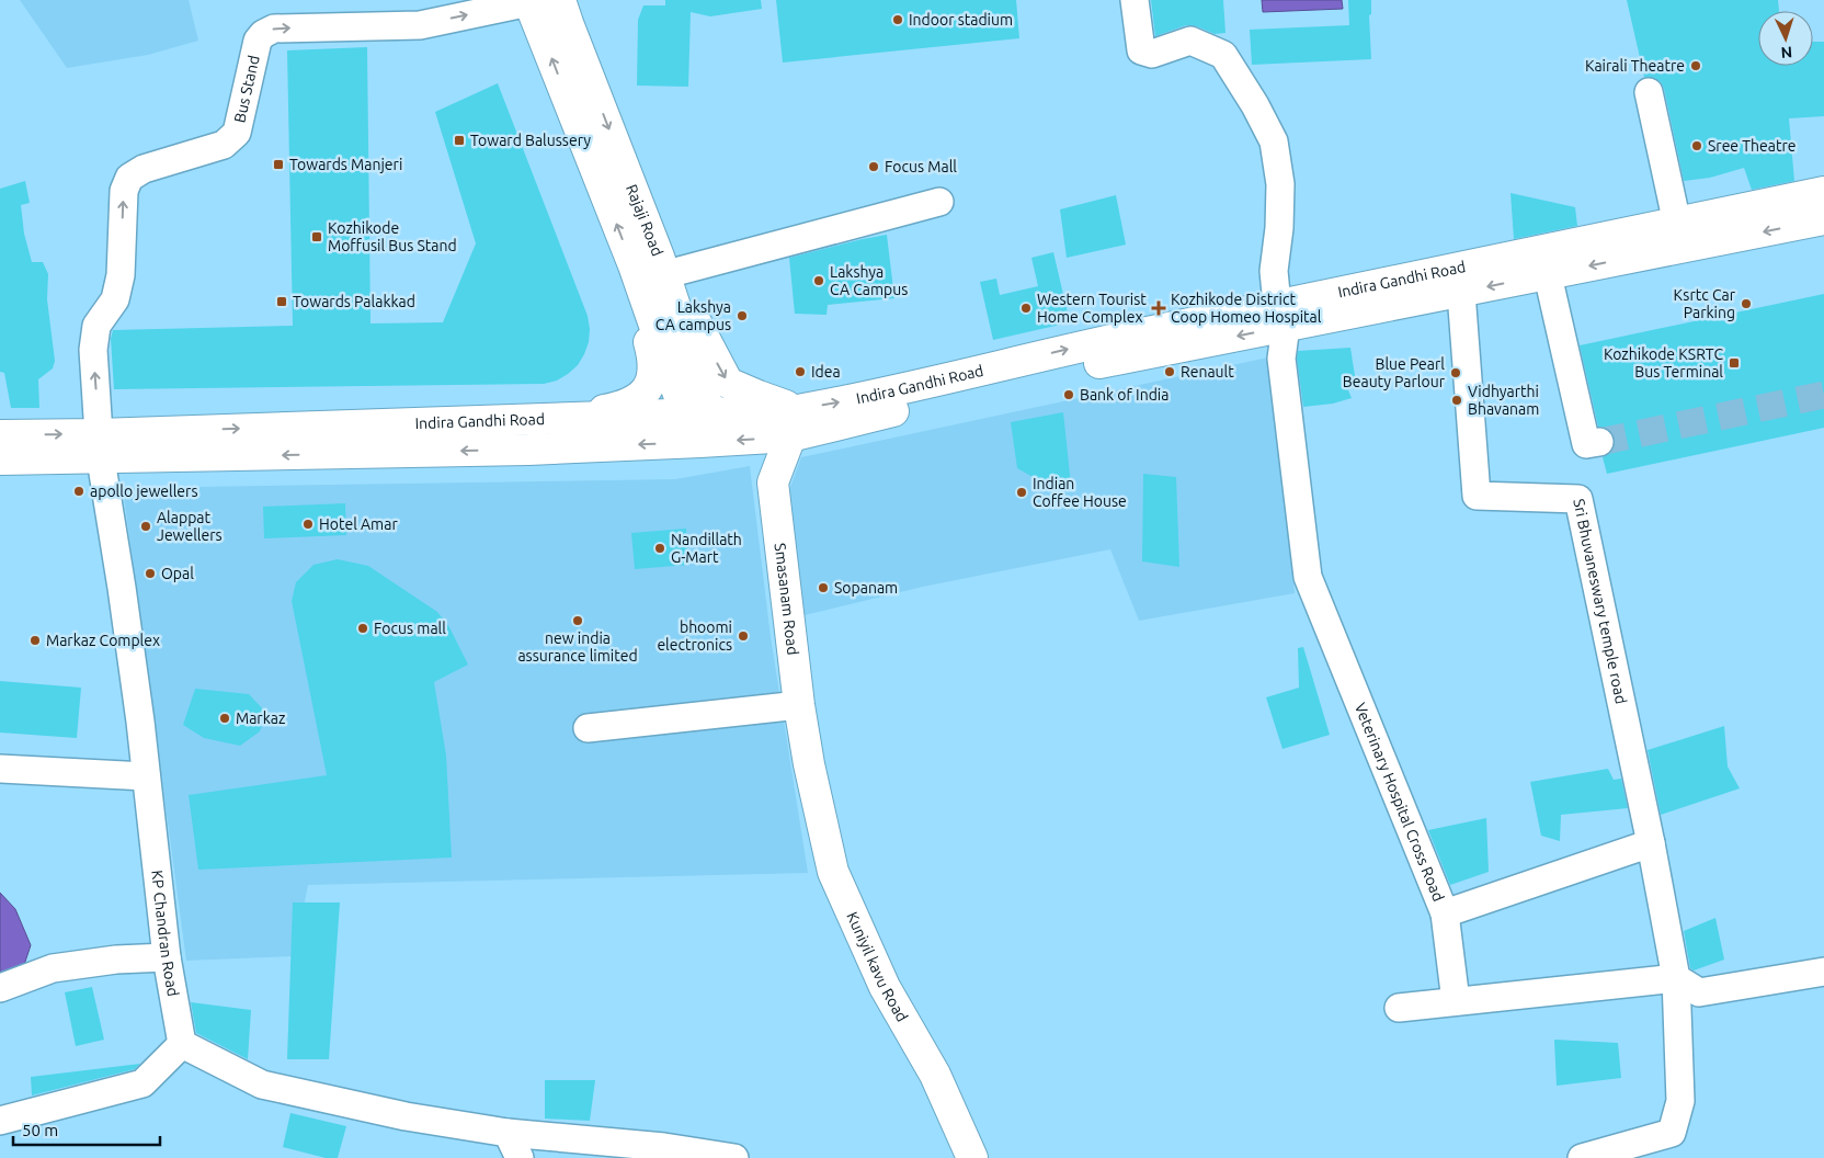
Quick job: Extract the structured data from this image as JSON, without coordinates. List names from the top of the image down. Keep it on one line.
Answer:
{"streets":{"main road":["Rajaji Road","Indira Gandhi Road","Smasanam Road","Kuniyil kavu Road"],"street":["Bus Stand","Sri Bhuvaneswary temple road","Veterinary Hospital Cross Road","KP Chandran Road"]},"crossings":[["Bus Stand","Indira Gandhi Road"],["Bus Stand","KP Chandran Road"],["Rajaji Road","Indira Gandhi Road"],["Indira Gandhi Road","Smasanam Road"],["Indira Gandhi Road","Sri Bhuvaneswary temple road"],["Indira Gandhi Road","Veterinary Hospital Cross Road"],["Indira Gandhi Road","KP Chandran Road"],["Smasanam Road","Kuniyil kavu Road"],["Sri Bhuvaneswary temple road","Veterinary Hospital Cross Road"]],"one_way":["Bus Stand"],"places":{"other":["Indoor stadium","Kairali Theatre","Sree Theatre","Focus Mall","Lakshya CA Campus","Ksrtc Car Parking","Western Tourist Home Complex","Lakshya CA campus","Idea","Renault","Blue Pearl Beauty Parlour","Bank of India","Vidhyarthi Bhavanam","apollo jewellers","Indian Coffee House","Hotel Amar","Alappat Jewellers","Nandillath G-Mart","Opal","Sopanam","new india assurance limited","Focus mall","bhoomi electronics","Markaz Complex","Markaz"],"transit":["Toward Balussery","Towards Manjeri","Kozhikode Moffusil Bus Stand","Towards Palakkad","Kozhikode KSRTC Bus Terminal"],"health":["Kozhikode District Coop Homeo Hospital"]},"scale_bar":"50 m","north":"bottom"}
